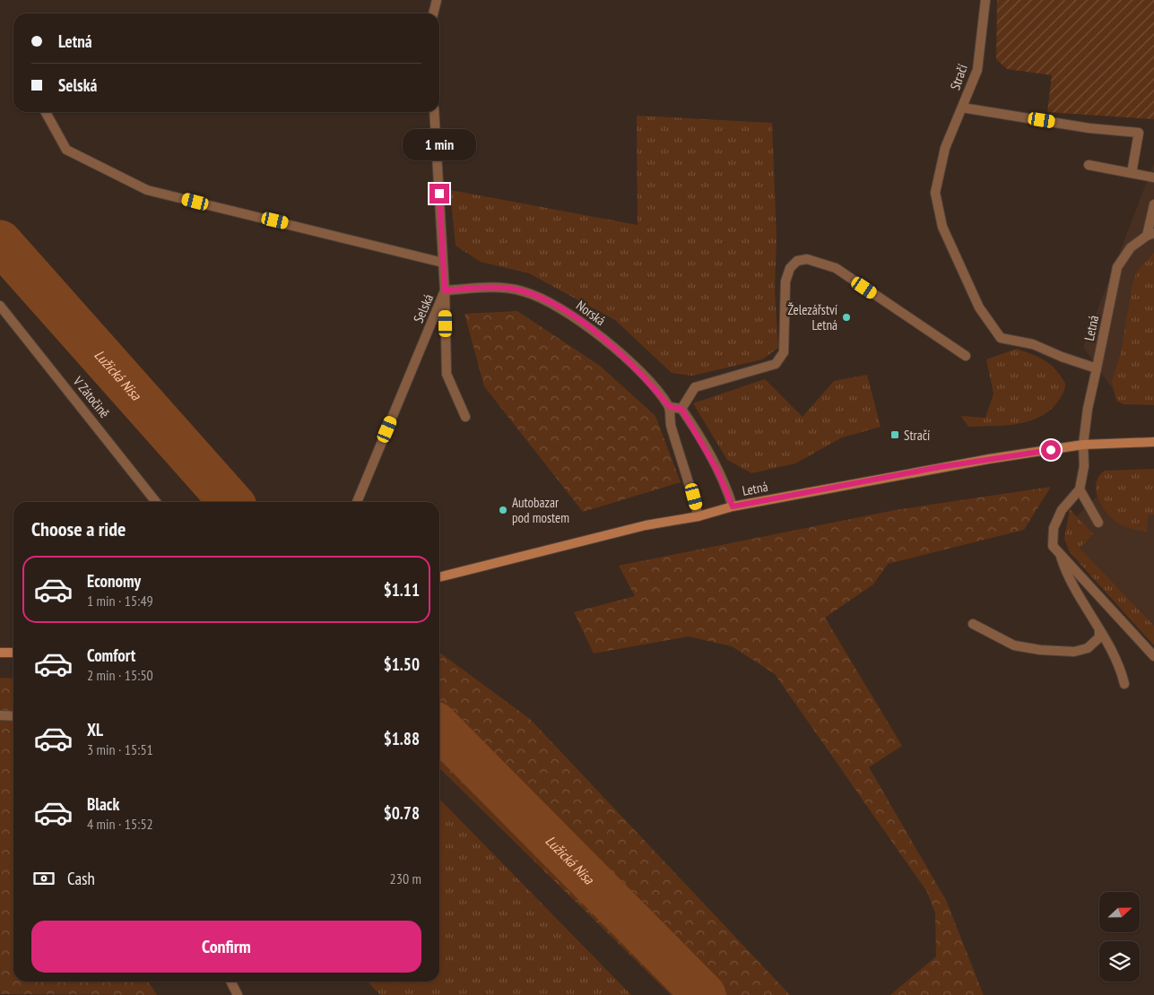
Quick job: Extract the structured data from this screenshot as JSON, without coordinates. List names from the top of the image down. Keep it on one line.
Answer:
{"streets":{"street":["Stračí","Selská","Norská","Letná","V Zátočině"]},"crossings":[["Stračí","Letná"],["Selská","Norská"]],"water":["Lužická Nisa"],"places":{"other":["Železářství Letná","Autobazar pod mostem"],"transit":["Stračí"]},"north":"right","page":{"banner":["Letná","Selská"],"bubble":"1 min","heading":"Choose a ride","list":[{"name":"Economy","note":"1 min · 15:49","value":"$1.11"},{"name":"Comfort","note":"2 min · 15:50","value":"$1.50"},{"name":"XL","note":"3 min · 15:51","value":"$1.88"},{"name":"Black","note":"4 min · 15:52","value":"$0.78"}],"pay":["Cash","230 m"],"buttons":"Confirm"}}
